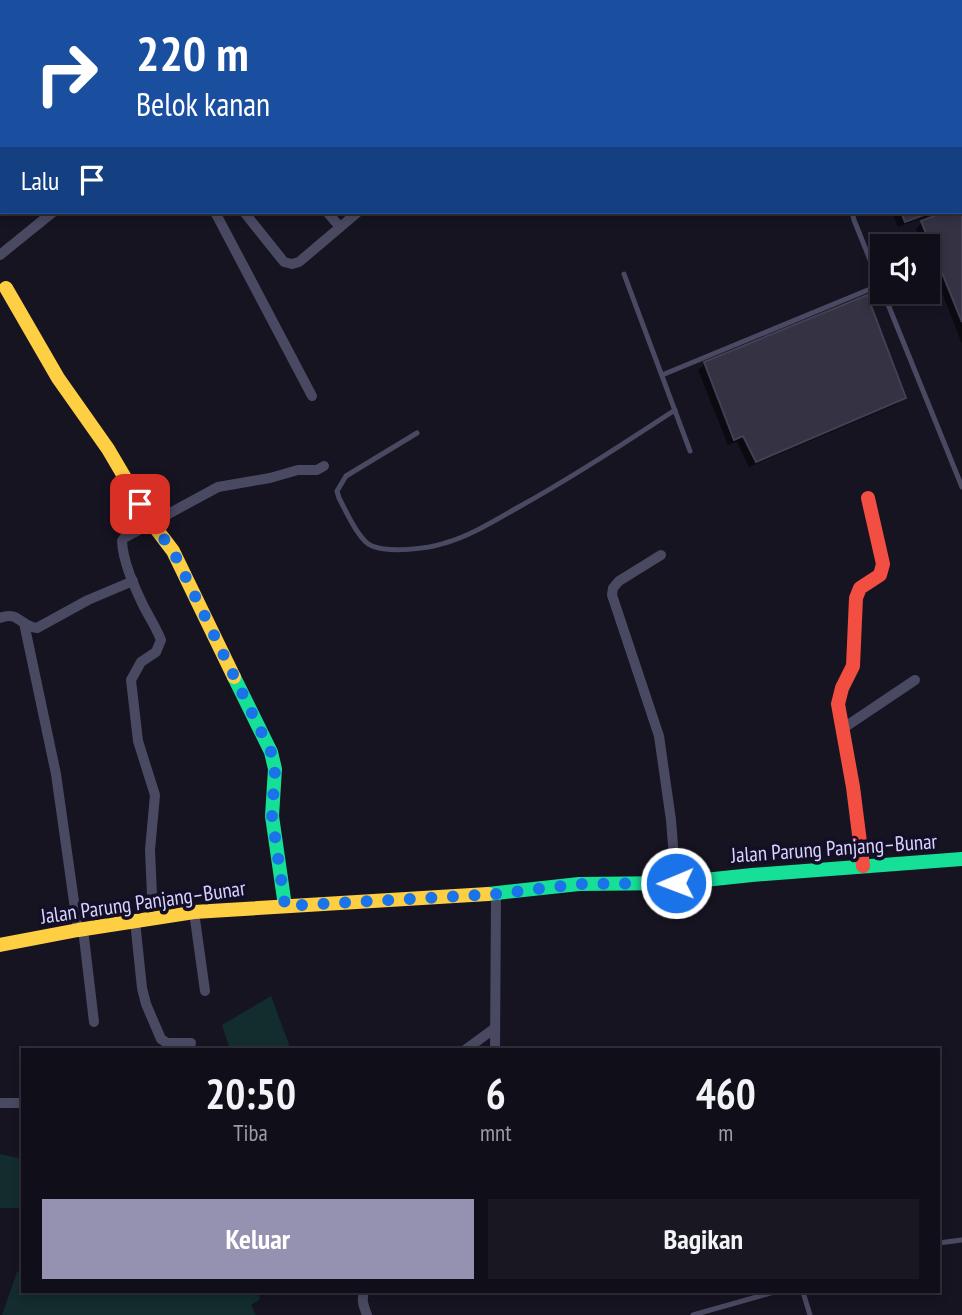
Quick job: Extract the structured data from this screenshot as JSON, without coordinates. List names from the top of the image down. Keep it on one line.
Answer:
{"streets":{"street":["Jalan Parung Panjang–Bunar"]},"page":{"turn":["220 m","Belok kanan"],"then":"Lalu","eta":["20:50","Tiba","6","mnt","460","m"],"buttons":["Keluar","Bagikan"]}}
